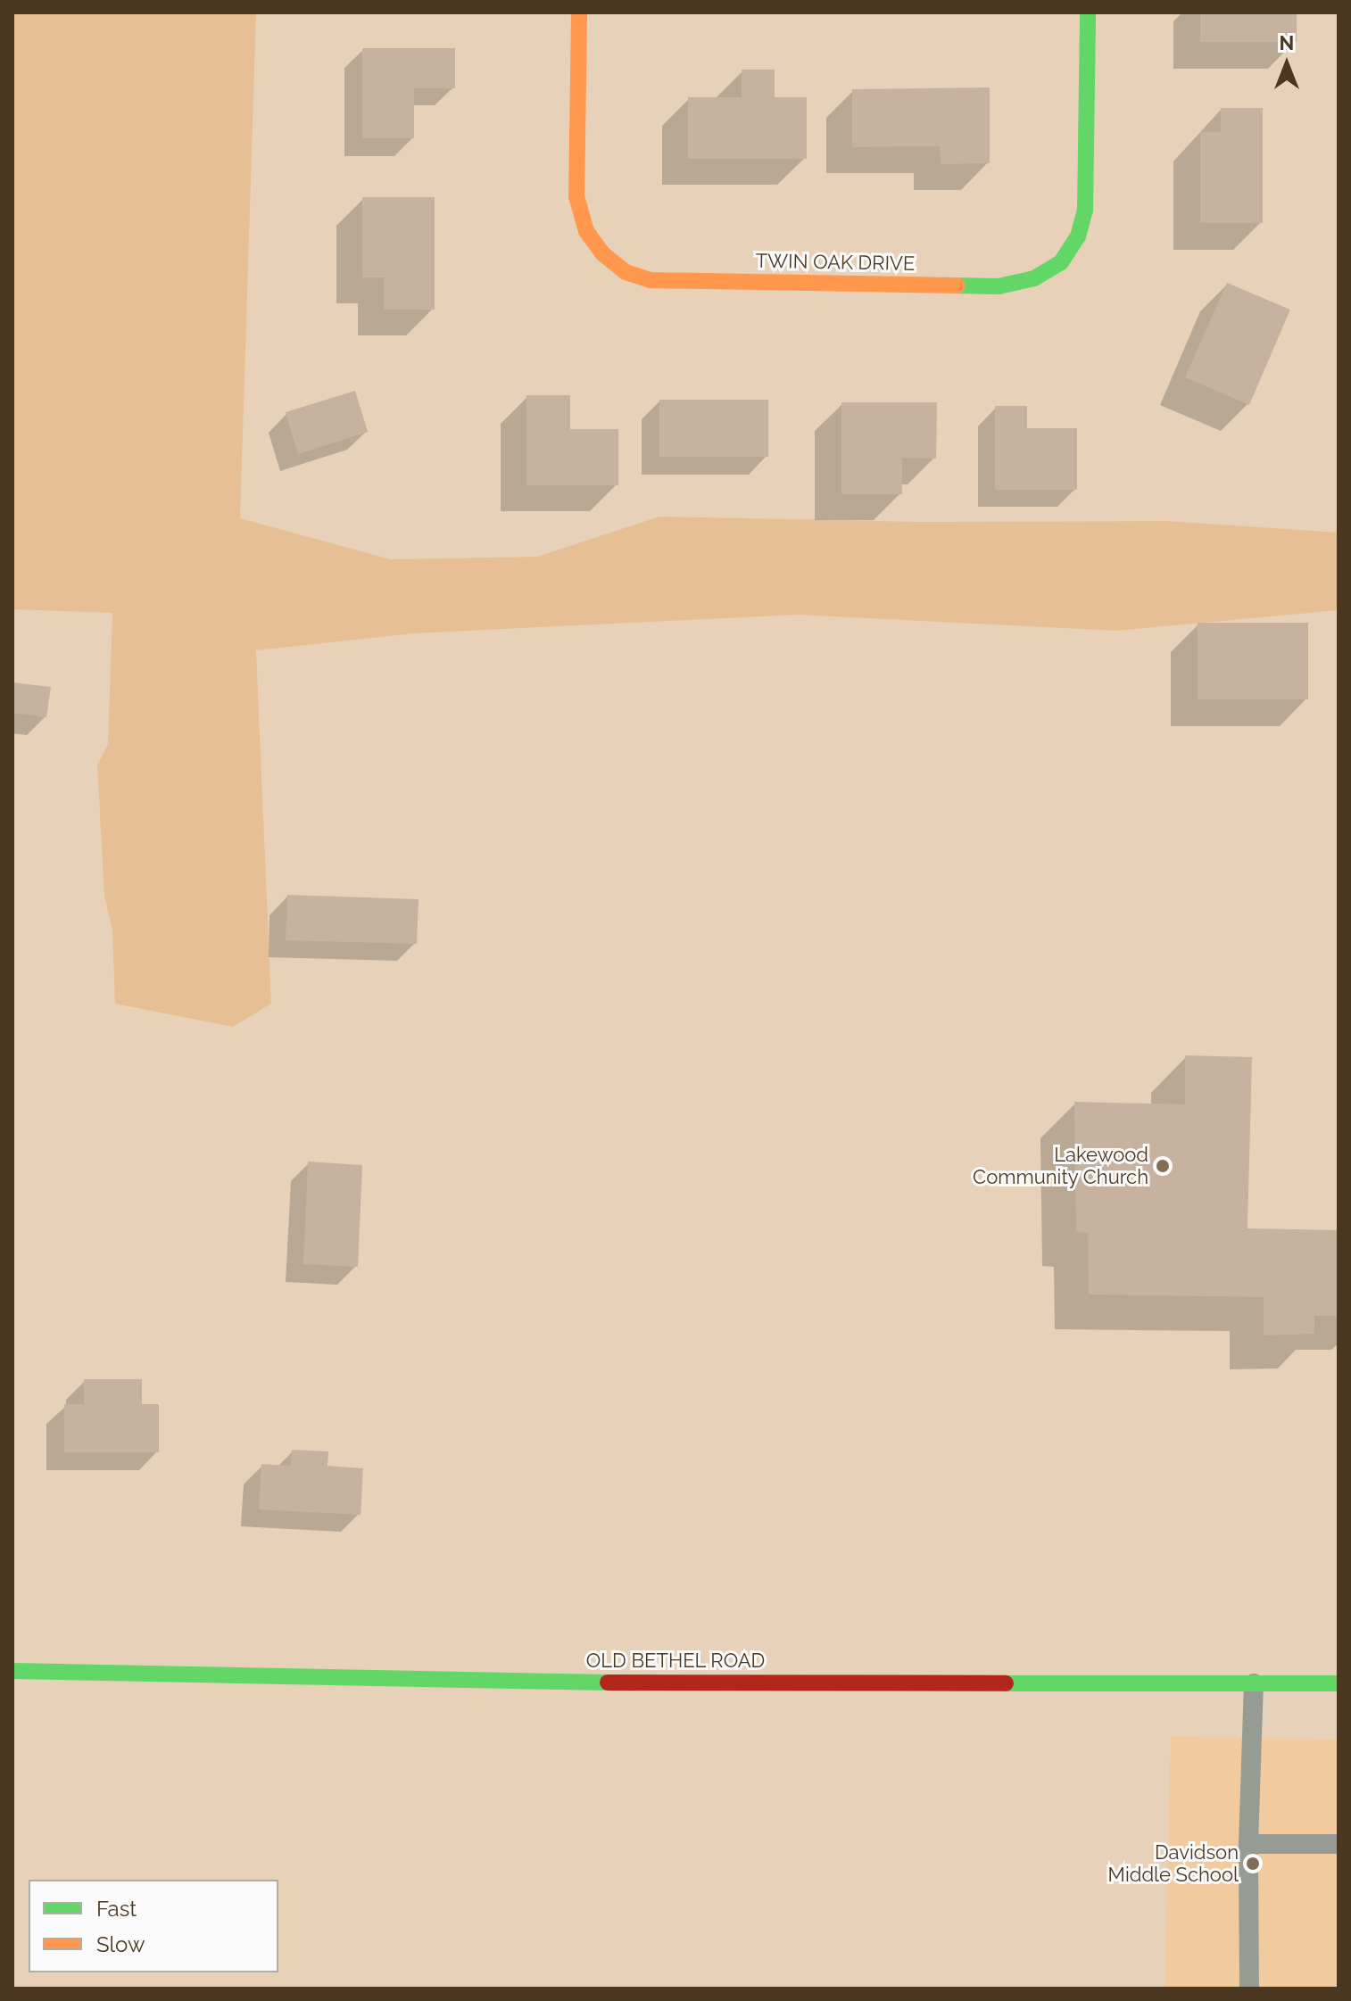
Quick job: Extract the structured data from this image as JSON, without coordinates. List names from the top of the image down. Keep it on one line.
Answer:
{"streets":{"street":["TWIN OAK DRIVE","OLD BETHEL ROAD"]},"places":["Lakewood Community Church","Davidson Middle School"],"legend":["Fast","Slow"],"north":"top"}
